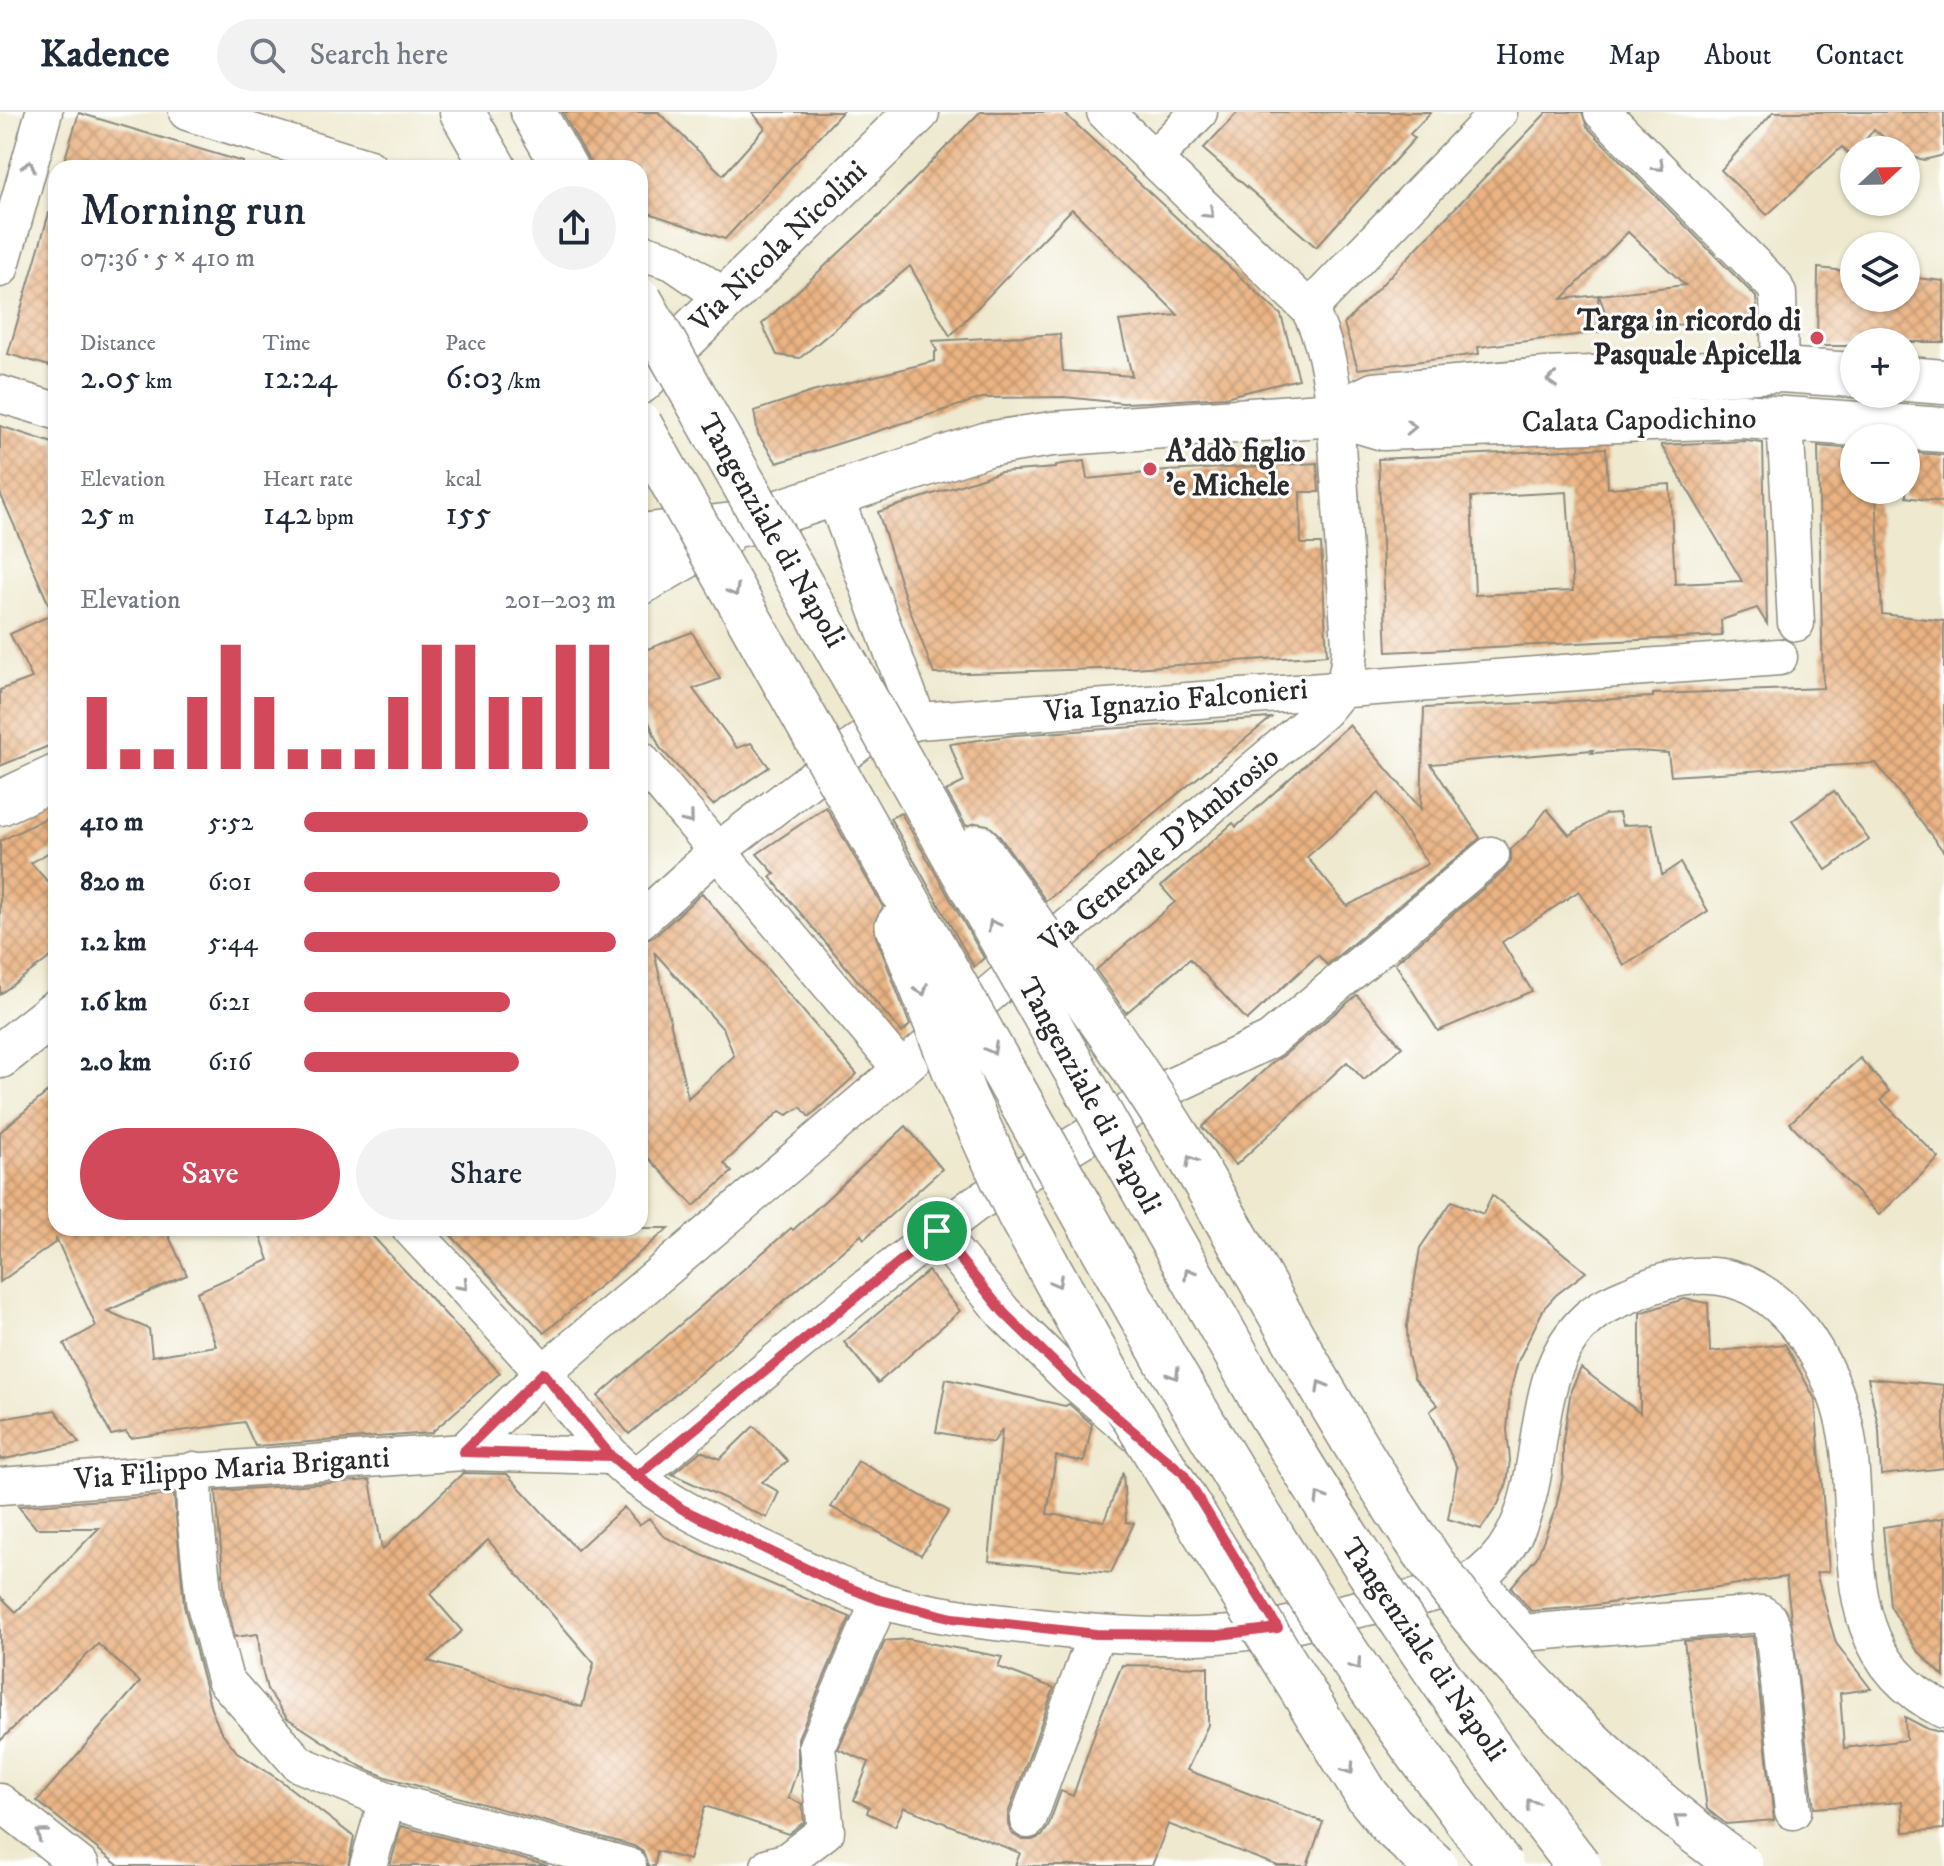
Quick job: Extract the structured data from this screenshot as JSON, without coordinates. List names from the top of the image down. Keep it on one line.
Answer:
{"streets":{"main road":["Via Nicola Nicolini","Calata Capodichino","Tangenziale di Napoli"],"street":["Via Ignazio Falconieri","Via Generale D'Ambrosio","Via Filippo Maria Briganti"]},"crossings":[["Via Ignazio Falconieri","Via Generale D'Ambrosio"]],"places":["Targa in ricordo di Pasquale Apicella","A'ddò figlio 'e Michele"],"north":"right","page":{"header":"Kadence","search":"Search here","nav":["Home","Map","About","Contact"],"map_buttons":["+","−"],"heading":["Morning run","07:36 · 5 × 410 m"],"stats":[["Distance","2.05 km"],["Time","12:24"],["Pace","6:03 /km"],["Elevation","25 m"],["Heart rate","142 bpm"],["kcal","155"]],"chart":["Elevation","201–203 m"],"list":[{"name":"410 m","note":"5:52"},{"name":"820 m","note":"6:01"},{"name":"1.2 km","note":"5:44"},{"name":"1.6 km","note":"6:21"},{"name":"2.0 km","note":"6:16"}],"buttons":["Save","Share"]}}
